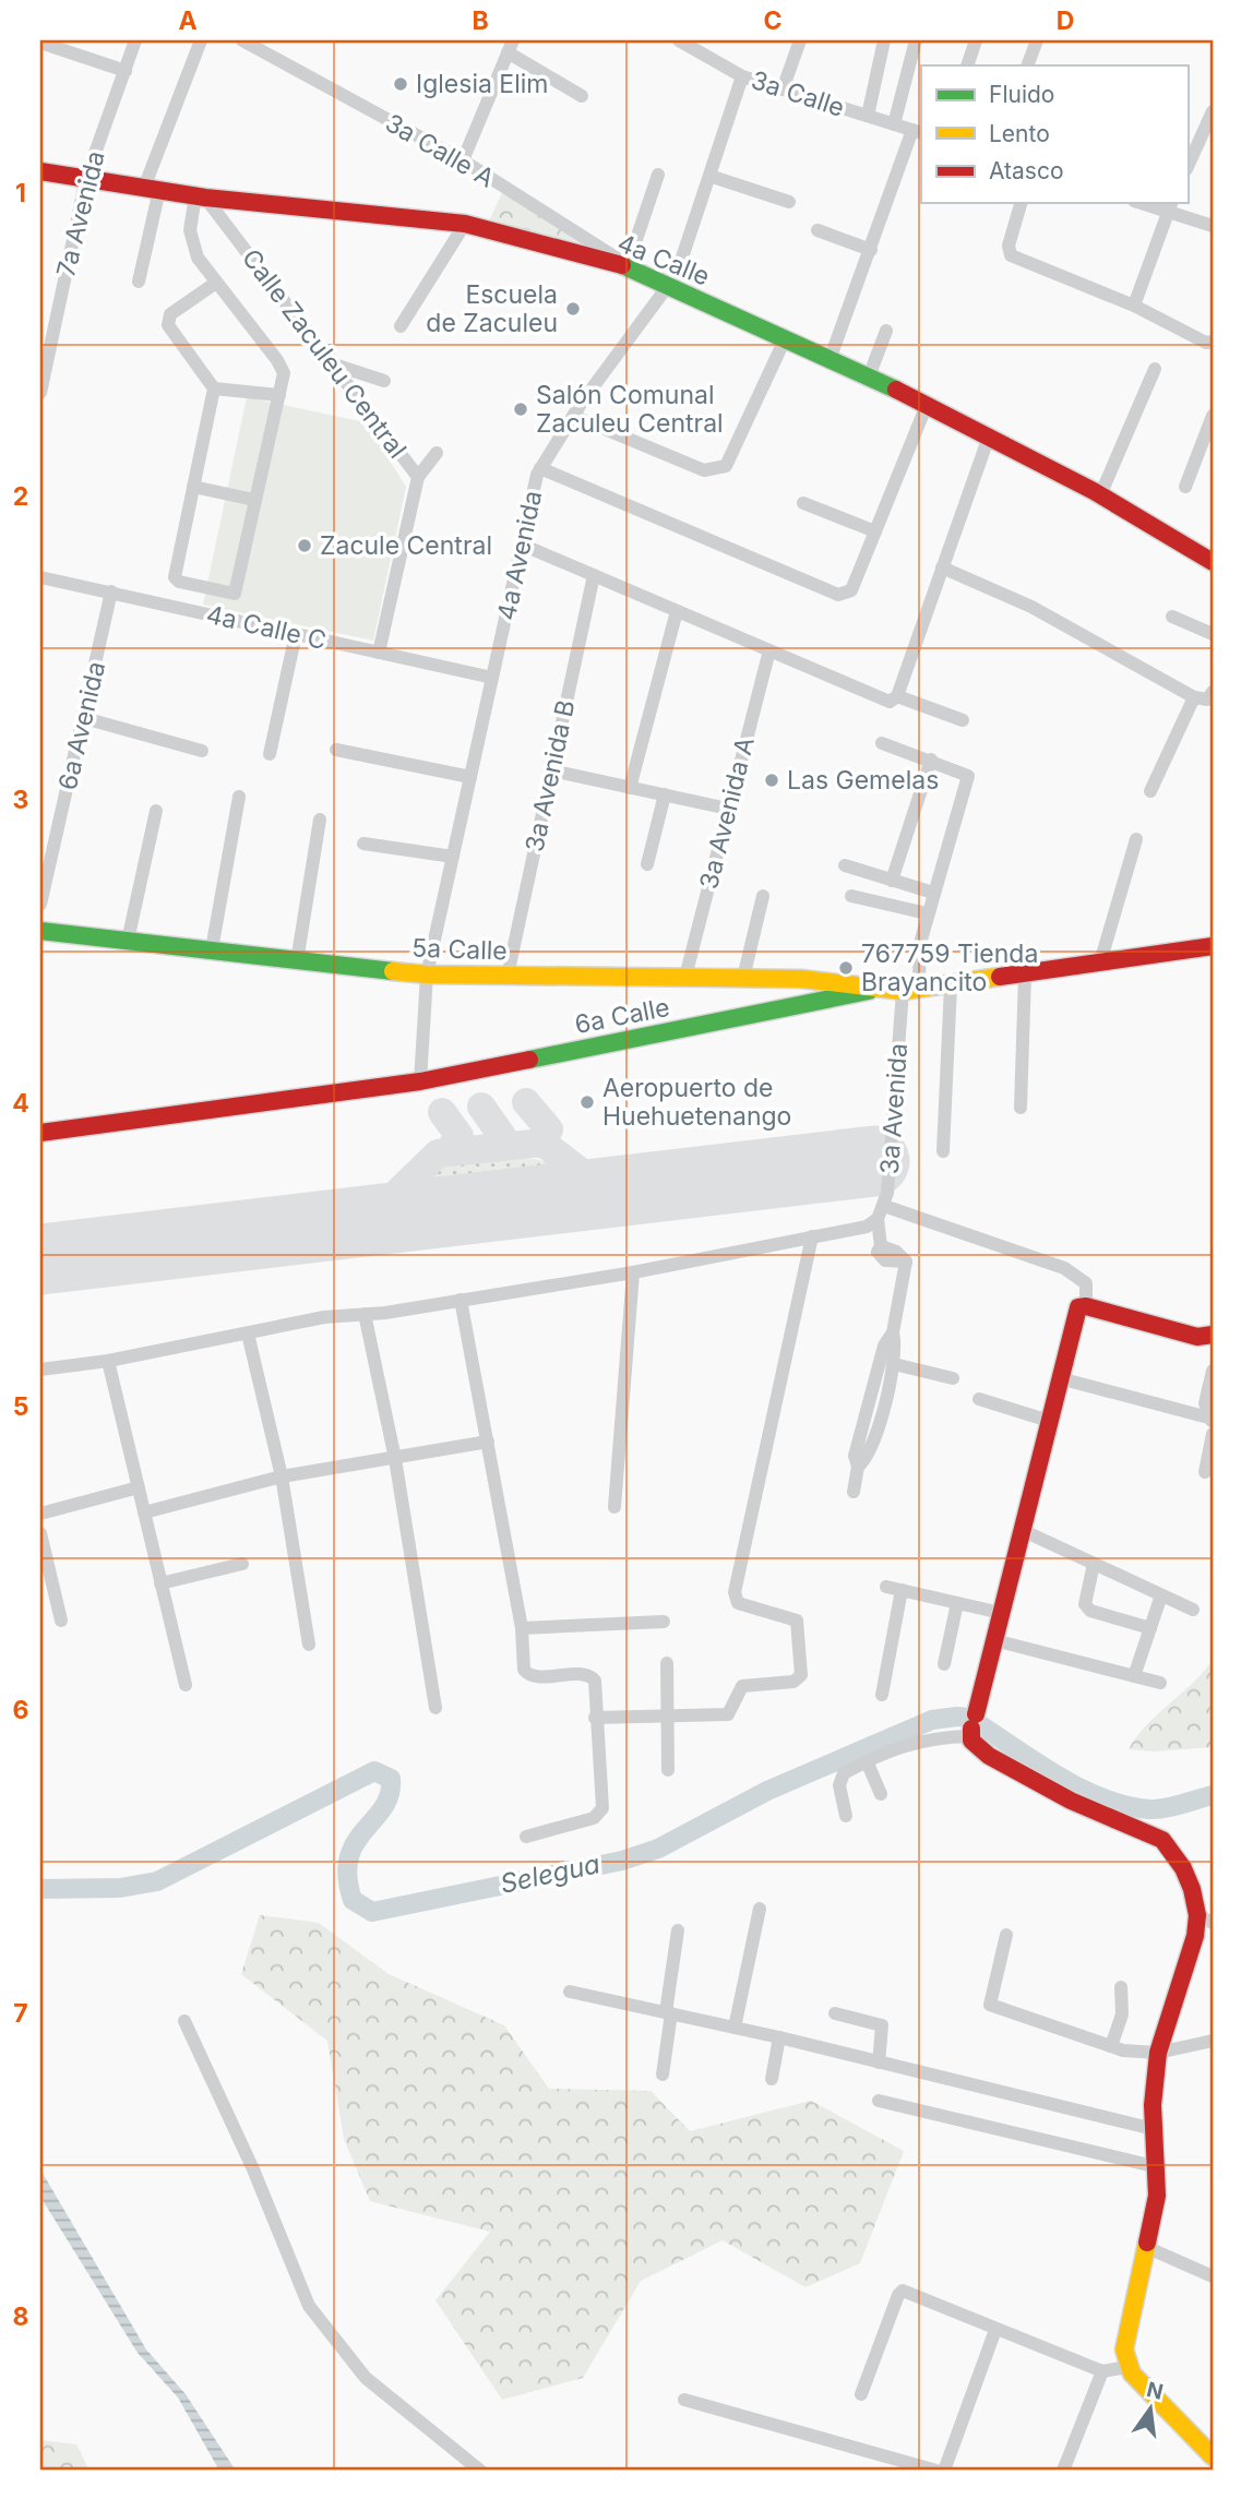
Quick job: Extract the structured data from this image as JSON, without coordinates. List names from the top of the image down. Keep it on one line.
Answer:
{"streets":{"street":["3a Calle","3a Calle A","7a Avenida","4a Calle","Calle Zaculeu Central","4a Avenida","4a Calle C","6a Avenida","3a Avenida B","3a Avenida A","5a Calle","6a Calle","3a Avenida"]},"crossings":[["3a Calle","4a Avenida"],["3a Calle A","4a Calle"],["7a Avenida","4a Calle"],["4a Calle","Calle Zaculeu Central"],["4a Calle","4a Avenida"],["Calle Zaculeu Central","4a Calle C"],["4a Avenida","4a Calle C"],["4a Avenida","5a Calle"],["4a Avenida","6a Calle"],["4a Calle C","6a Avenida"],["3a Avenida B","5a Calle"],["3a Avenida A","5a Calle"],["5a Calle","6a Calle"],["6a Calle","3a Avenida"]],"water":["Selegua"],"places":["Iglesia Elim","Escuela de Zaculeu","Salón Comunal Zaculeu Central","Zacule Central","Las Gemelas","767759 Tienda Brayancito","Aeropuerto de Huehuetenango"],"legend":["Fluido","Lento","Atasco"],"north":"top","grid":{"columns":["A","B","C","D"],"rows":["1","2","3","4","5","6","7","8"]}}
